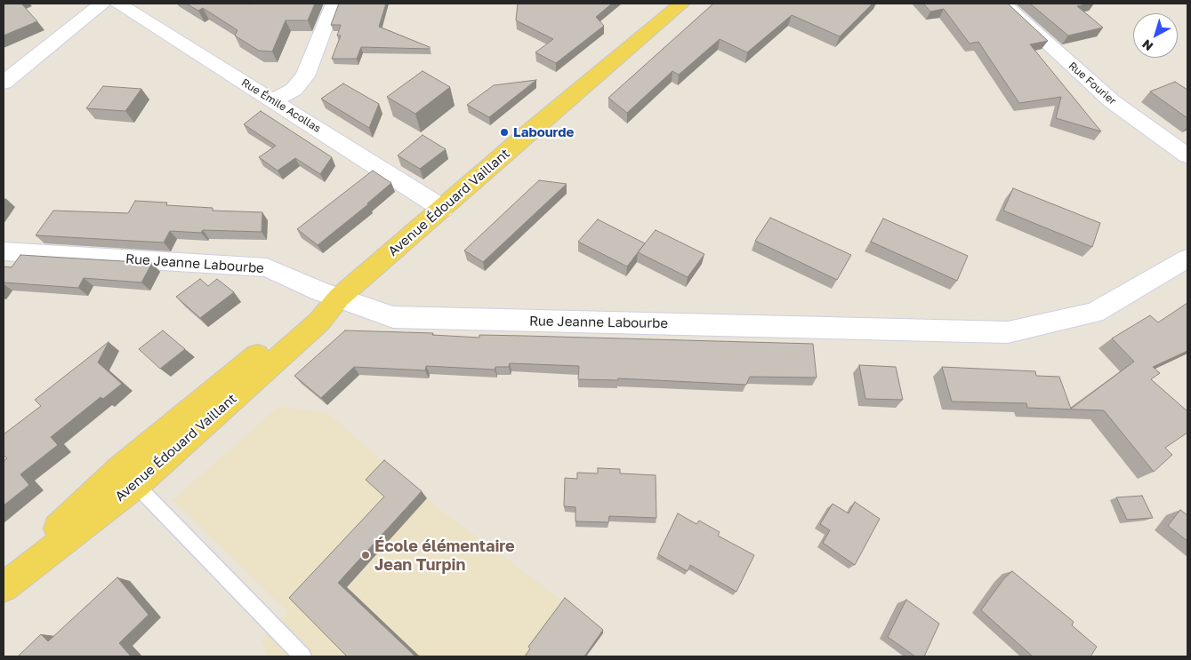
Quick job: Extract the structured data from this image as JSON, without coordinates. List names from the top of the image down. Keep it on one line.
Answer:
{"streets":{"main road":["Avenue Édouard Vaillant"],"street":["Rue Fourier","Rue Émile Acollas","Rue Jeanne Labourbe"]},"crossings":[["Rue Émile Acollas","Avenue Édouard Vaillant"],["Avenue Édouard Vaillant","Rue Jeanne Labourbe"]],"places":["Labourde","École élémentaire Jean Turpin"],"north":"bottom left"}
